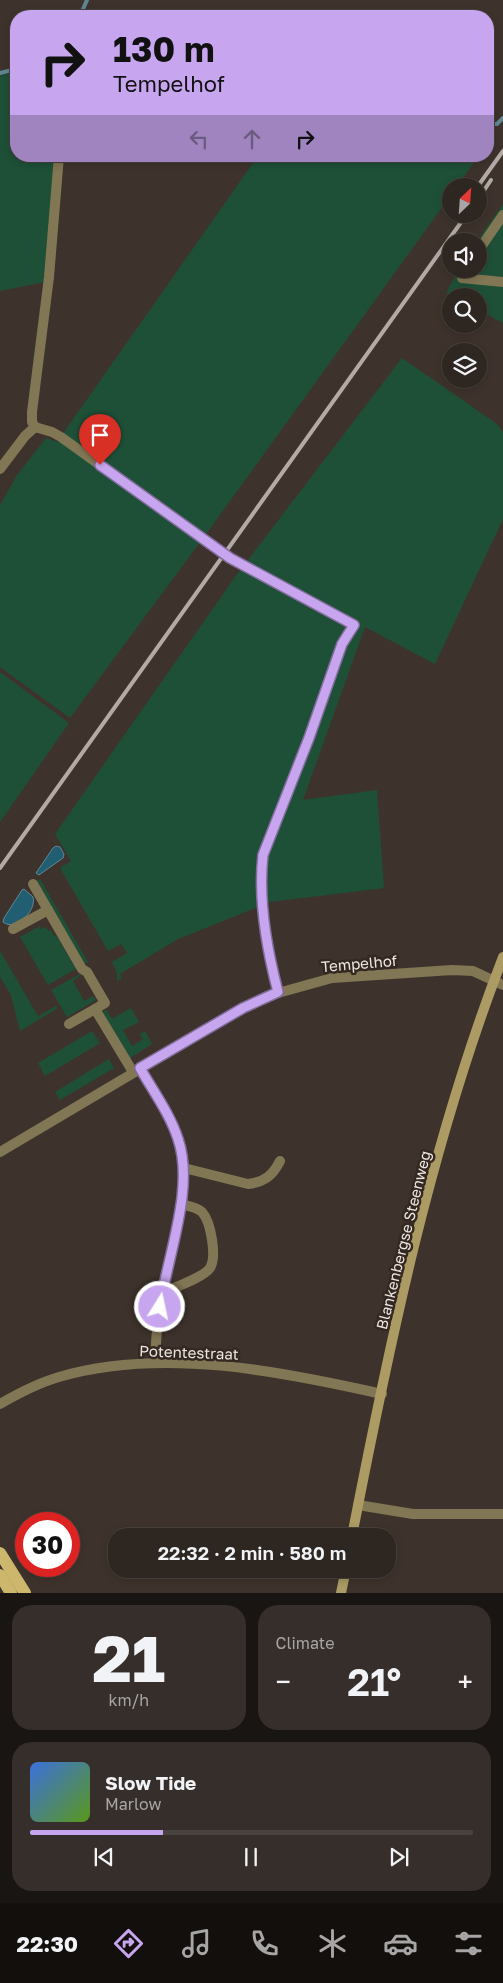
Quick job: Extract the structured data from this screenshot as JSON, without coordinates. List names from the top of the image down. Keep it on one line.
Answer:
{"streets":{"main road":["Blankenbergse Steenweg"],"street":["Tempelhof","Potentestraat"]},"crossings":[["Tempelhof","Blankenbergse Steenweg"],["Blankenbergse Steenweg","Potentestraat"]],"north":"top right","page":{"turn":["130 m","Tempelhof"],"limit":"30","trip":"22:32 · 2 min · 580 m","tile":[["21","km/h"],"Climate"],"heat":["−","21°","+"],"song":["Slow Tide","Marlow"],"tabs":"22:30"}}
